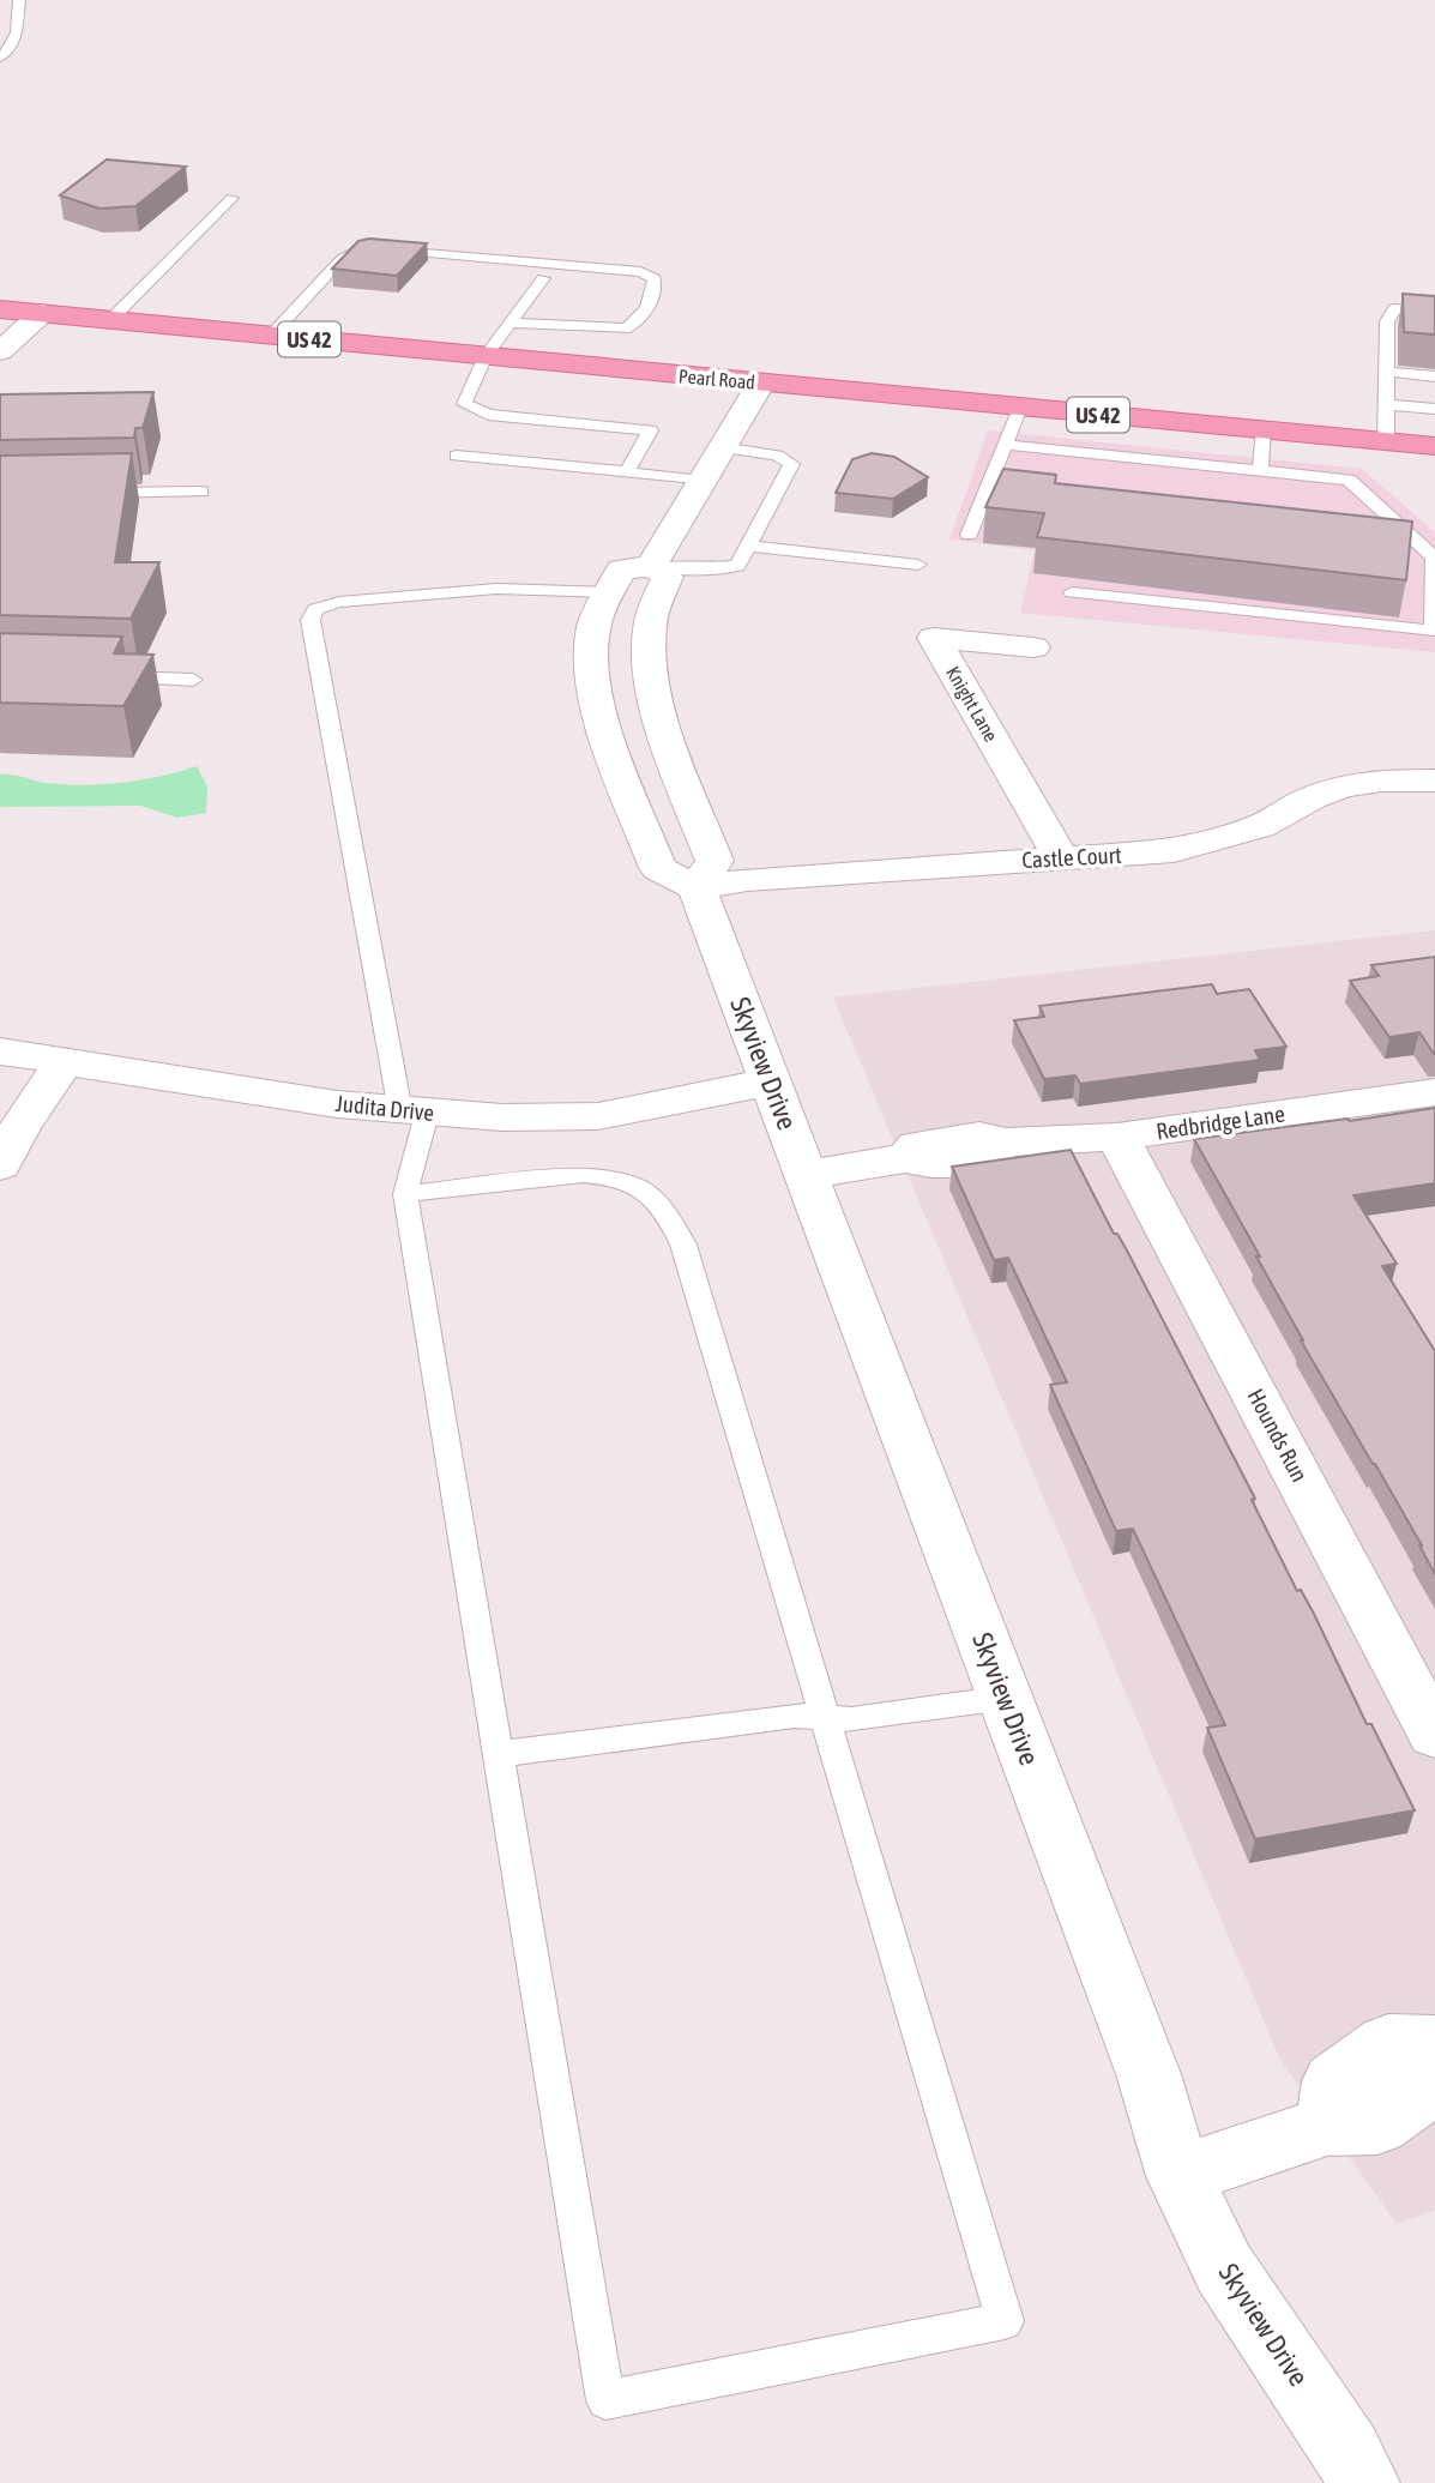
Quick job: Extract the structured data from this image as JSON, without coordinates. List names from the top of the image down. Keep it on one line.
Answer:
{"streets":{"main road":["US 42","Pearl Road"],"street":["Knight Lane","Castle Court","Skyview Drive","Judita Drive","Redbridge Lane","Hounds Run"]},"crossings":[["Knight Lane","Castle Court"],["Castle Court","Skyview Drive"],["Skyview Drive","Judita Drive"],["Skyview Drive","Redbridge Lane"],["Redbridge Lane","Hounds Run"]]}
